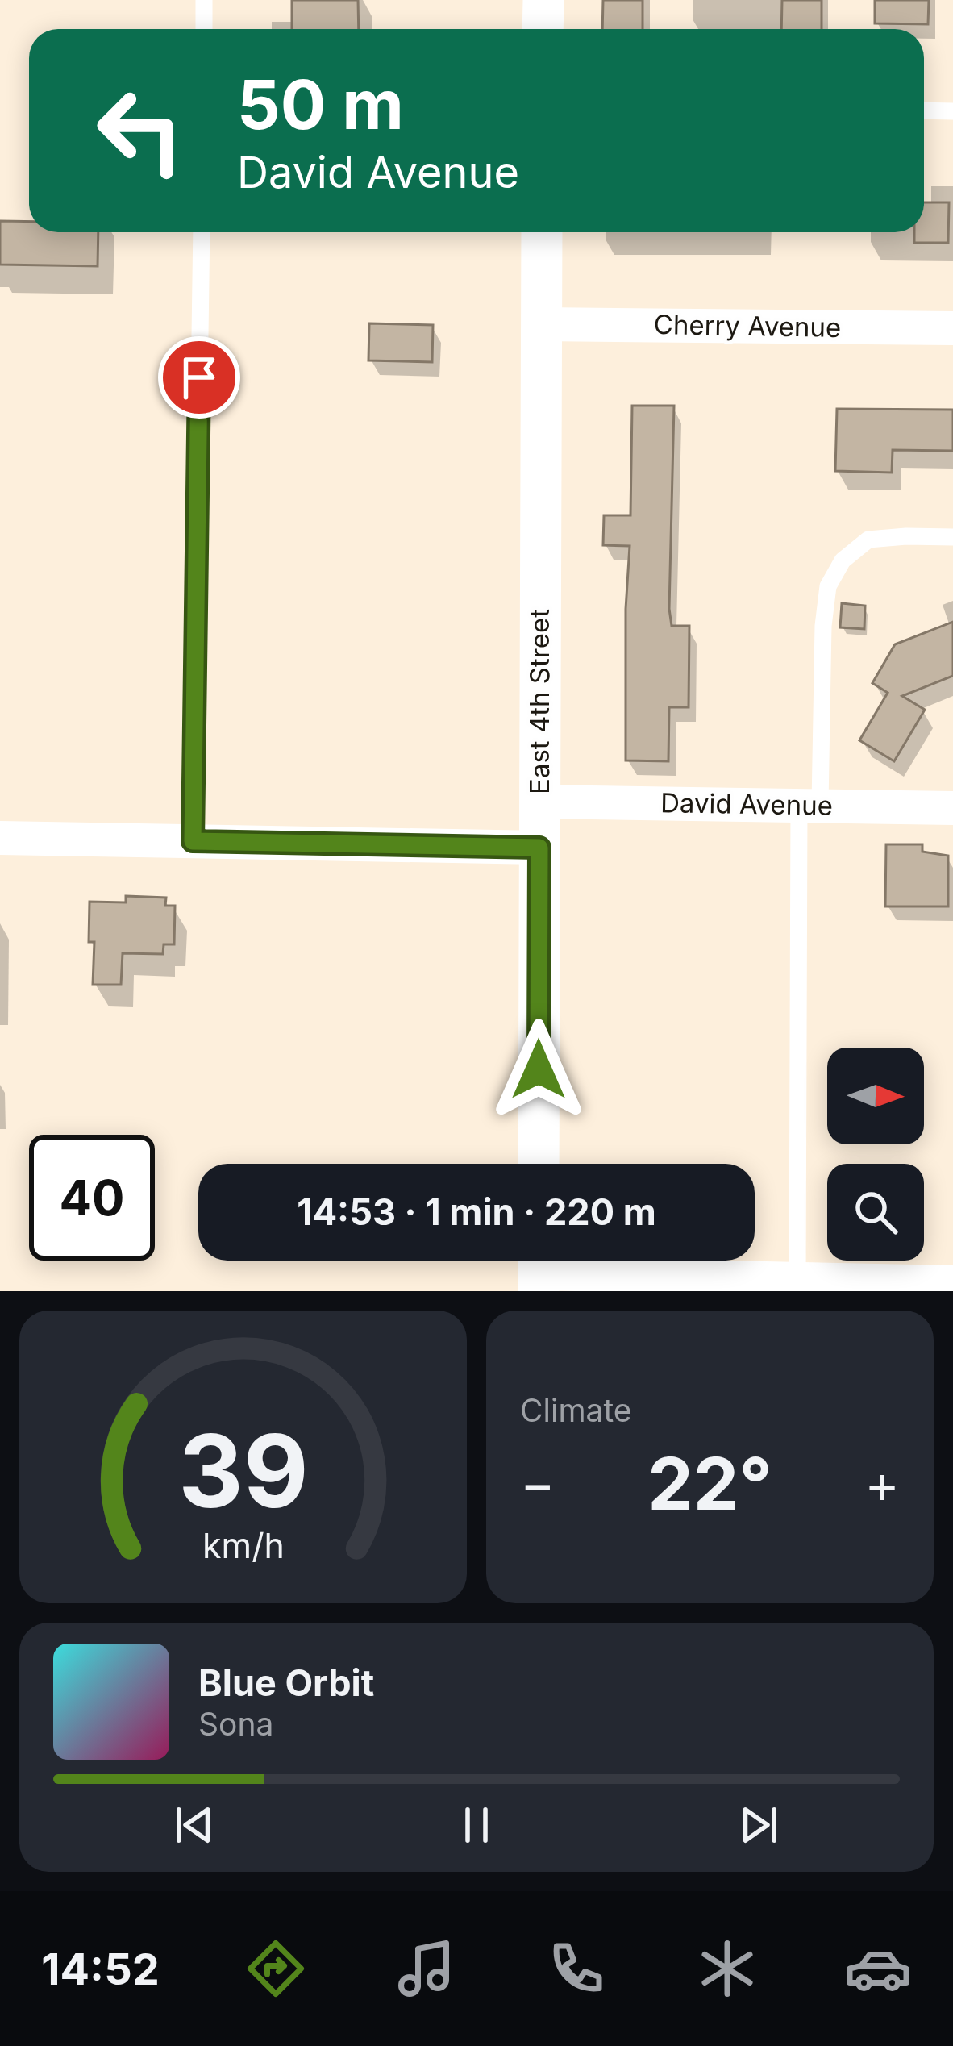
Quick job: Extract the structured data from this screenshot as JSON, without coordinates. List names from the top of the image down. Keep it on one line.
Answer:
{"streets":{"street":["Cherry Avenue","East 4th Street","David Avenue"]},"crossings":[["Cherry Avenue","East 4th Street"],["East 4th Street","David Avenue"]],"north":"right","page":{"turn":["50 m","David Avenue"],"limit":"40","trip":"14:53 · 1 min · 220 m","tile":"Climate","heat":["−","22°","+"],"song":["Blue Orbit","Sona"],"tabs":"14:52","gauge":["39","km/h"]}}
